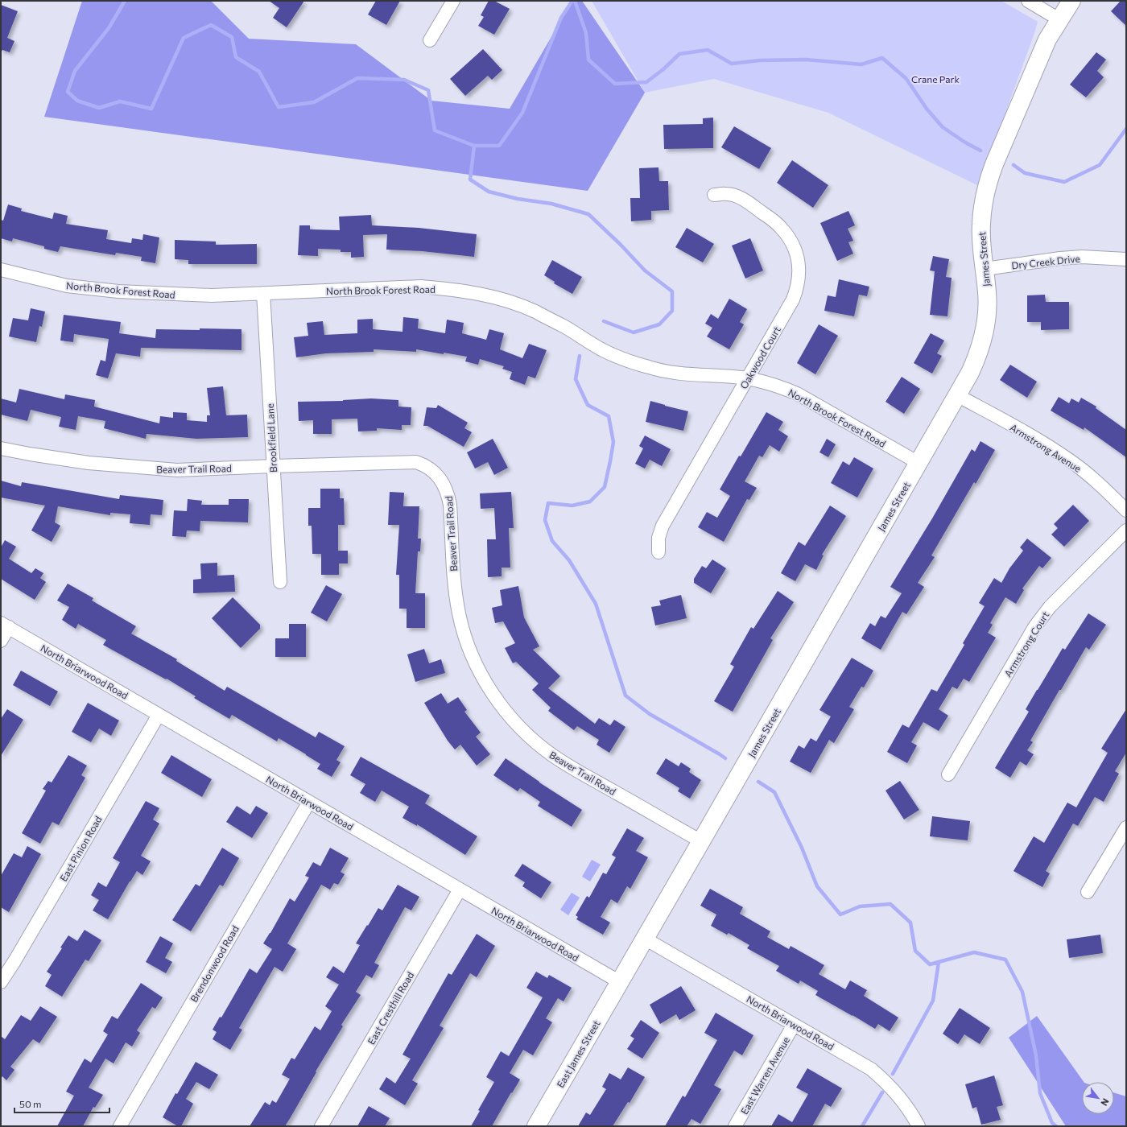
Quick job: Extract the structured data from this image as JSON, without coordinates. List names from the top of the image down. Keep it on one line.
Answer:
{"streets":{"street":["James Street","Dry Creek Drive","North Brook Forest Road","Oakwood Court","Brookfield Lane","Armstrong Avenue","Beaver Trail Road","Armstrong Court","North Briarwood Road","East Pinion Road","Brendonwood Road","East Cresthill Road","East James Street","East Warren Avenue"]},"crossings":[["James Street","Dry Creek Drive"],["James Street","North Brook Forest Road"],["James Street","Armstrong Avenue"],["James Street","Beaver Trail Road"],["James Street","North Briarwood Road"],["James Street","East James Street"],["North Brook Forest Road","Oakwood Court"],["North Brook Forest Road","Brookfield Lane"],["Brookfield Lane","Beaver Trail Road"],["North Briarwood Road","East Pinion Road"],["North Briarwood Road","Brendonwood Road"],["North Briarwood Road","East Cresthill Road"],["North Briarwood Road","East James Street"],["North Briarwood Road","East Warren Avenue"]],"parks":["Crane Park"],"scale_bar":"50 m","north":"bottom right"}
